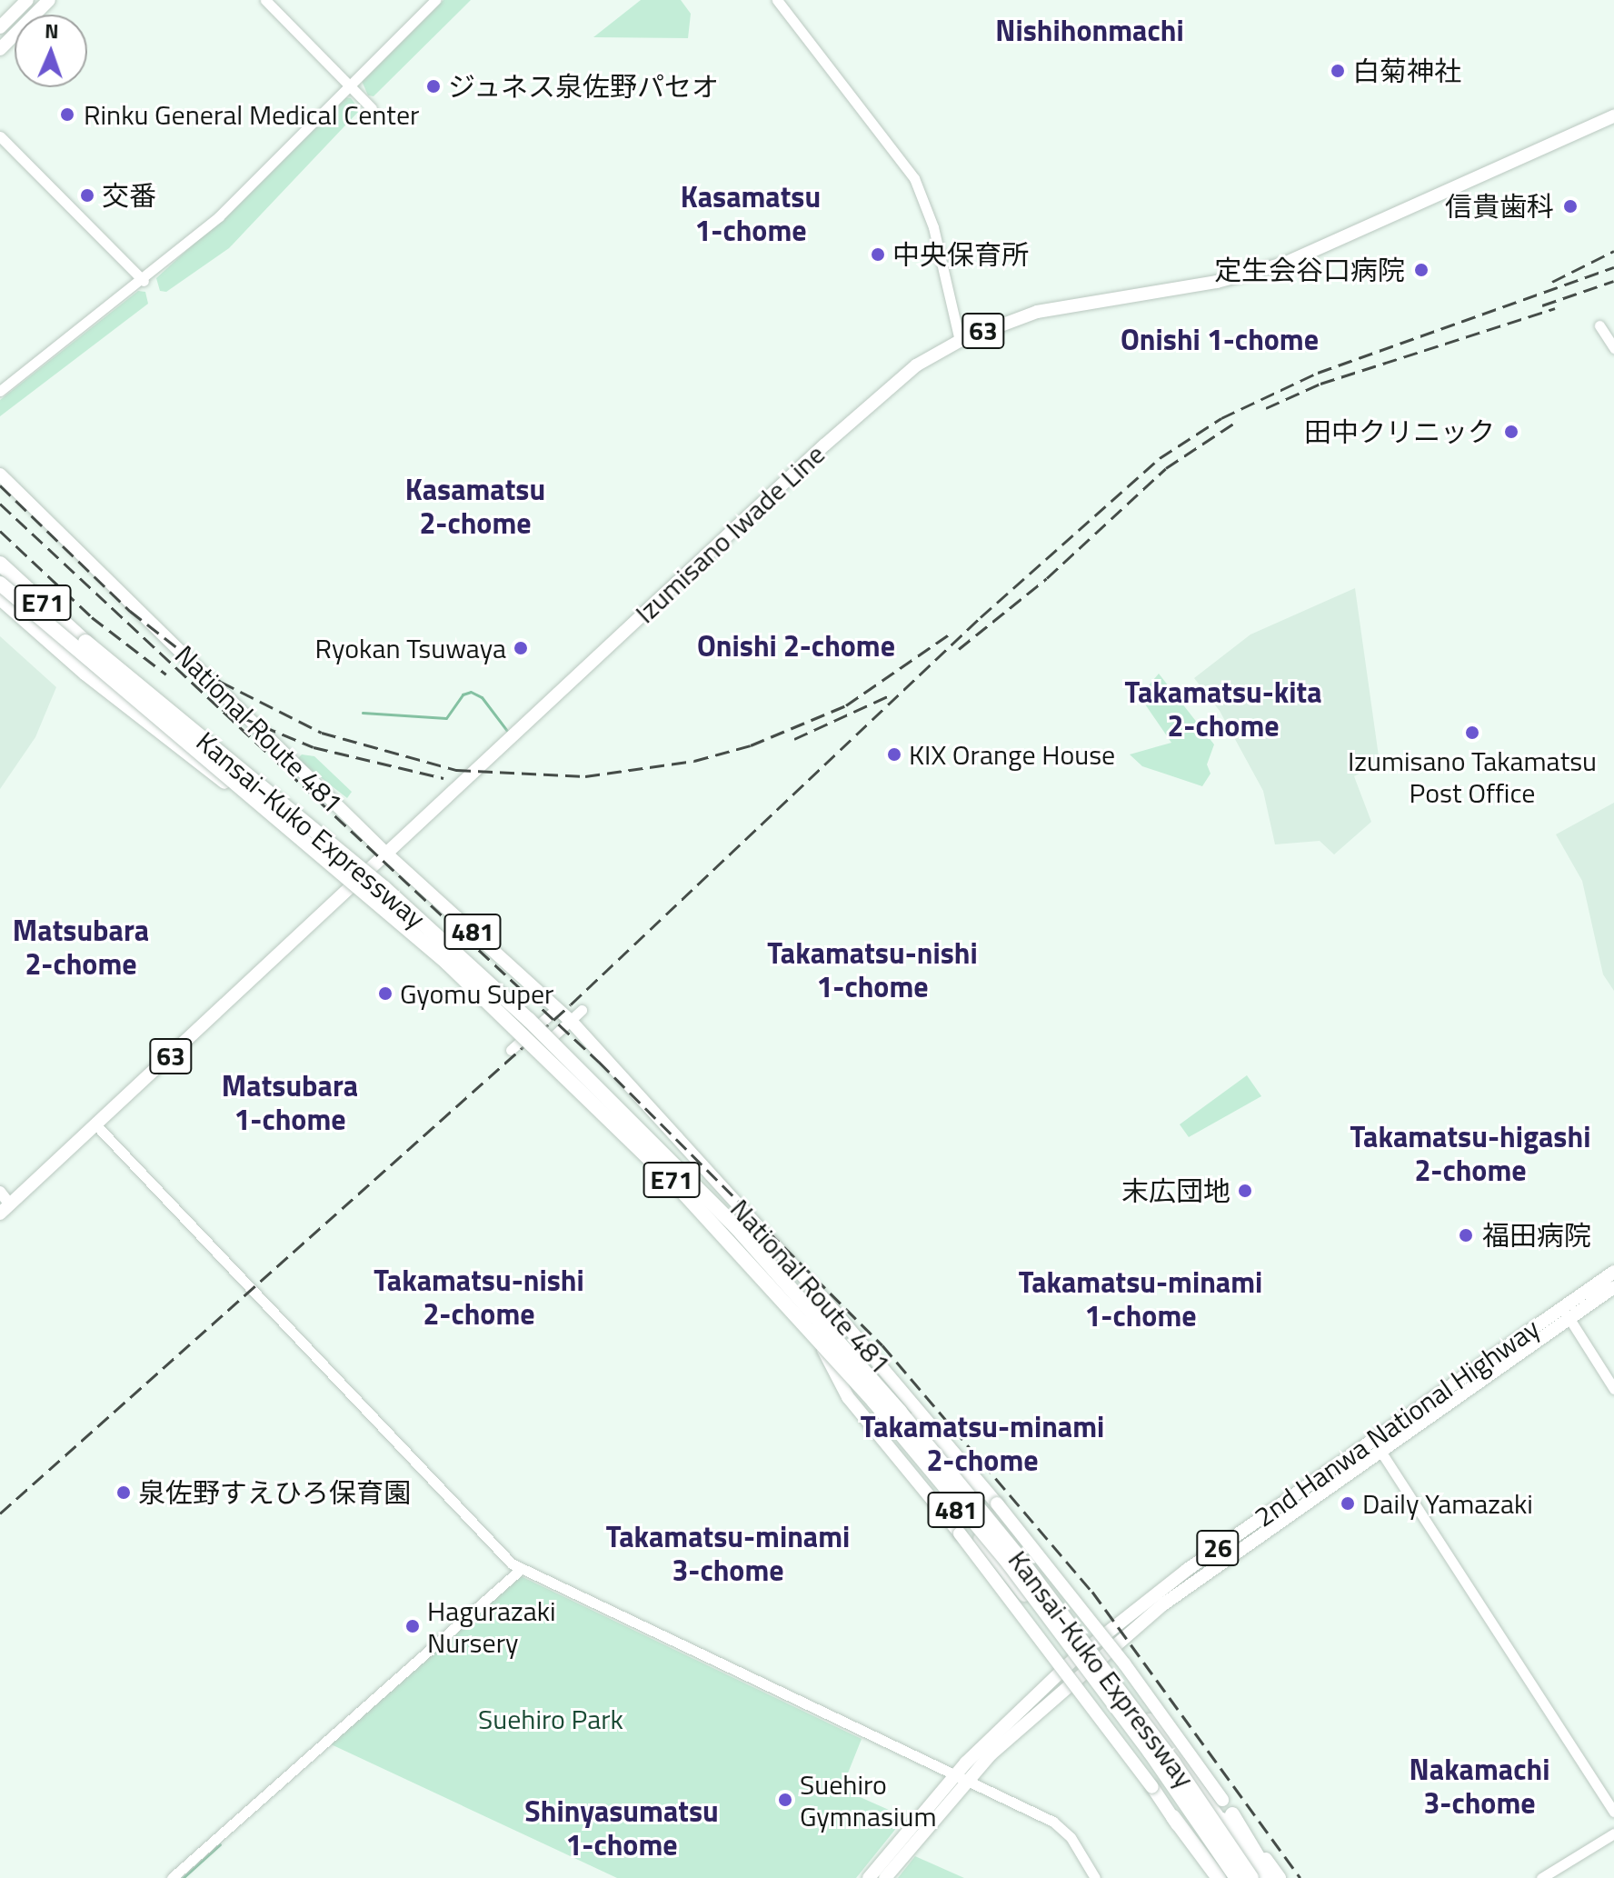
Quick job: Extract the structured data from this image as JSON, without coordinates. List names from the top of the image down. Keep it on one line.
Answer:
{"streets":{"highway":["E71","Kansai-Kuko Expressway"],"main road":["63","Izumisano Iwade Line","National Route 481","481","2nd Hanwa National Highway","26"]},"crossings":[["Izumisano Iwade Line","National Route 481"],["National Route 481","481"],["Kansai-Kuko Expressway","481"],["481","2nd Hanwa National Highway"]],"districts":["Nishihonmachi","Kasamatsu 1-chome","Onishi 1-chome","Kasamatsu 2-chome","Onishi 2-chome","Takamatsu-kita 2-chome","Matsubara 2-chome","Takamatsu-nishi 1-chome","Matsubara 1-chome","Takamatsu-higashi 2-chome","Takamatsu-nishi 2-chome","Takamatsu-minami 1-chome","Takamatsu-minami 2-chome","Takamatsu-minami 3-chome","Nakamachi 3-chome","Shinyasumatsu 1-chome"],"parks":["Suehiro Park"],"places":["白菊神社","ジュネス泉佐野パセオ","Rinku General Medical Center","交番","信貴歯科","中央保育所","定生会谷口病院","田中クリニック","Ryokan Tsuwaya","Izumisano Takamatsu Post Office","KIX Orange House","Gyomu Super","末広団地","福田病院","泉佐野すえひろ保育園","Daily Yamazaki","Hagurazaki Nursery","Suehiro Gymnasium"],"north":"top"}
